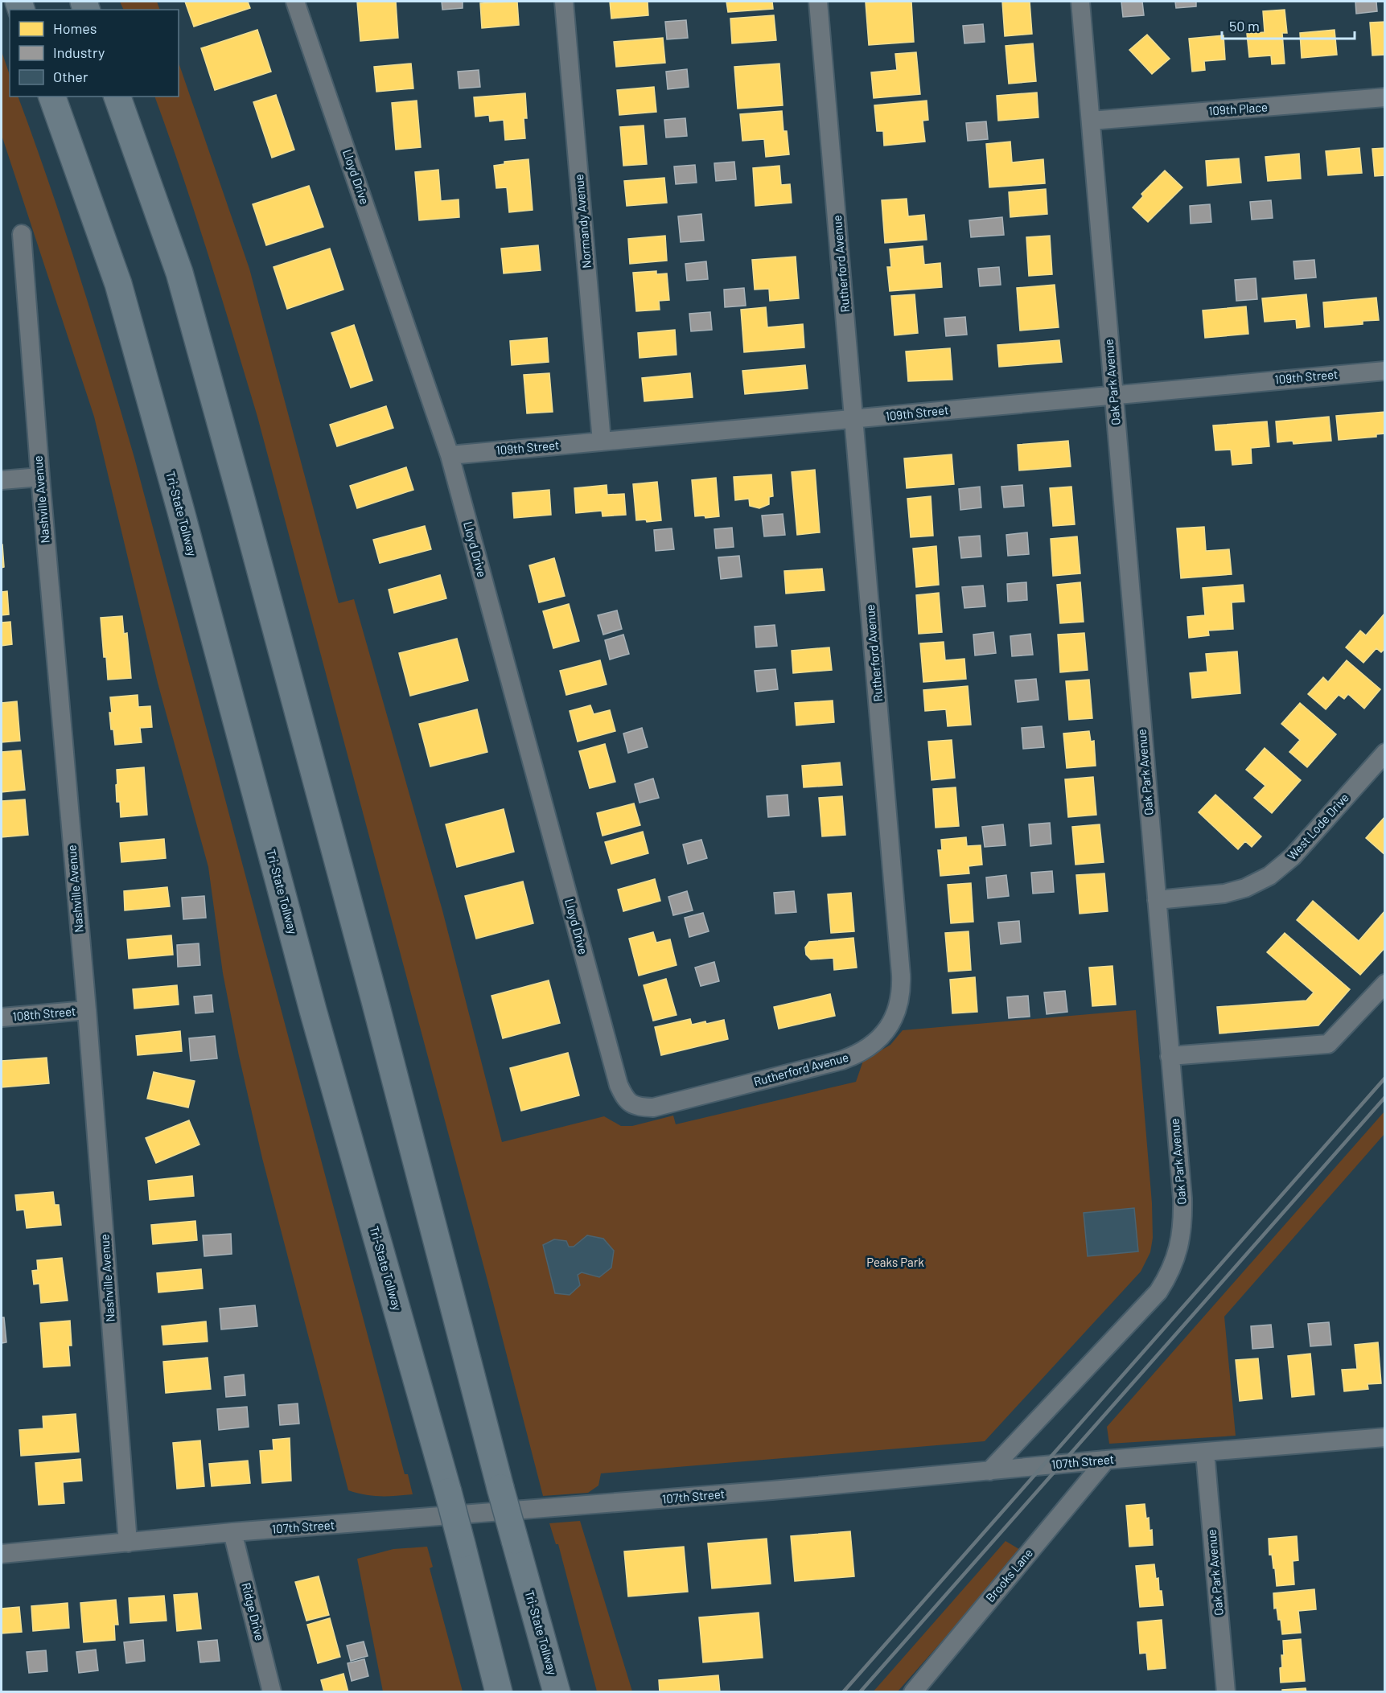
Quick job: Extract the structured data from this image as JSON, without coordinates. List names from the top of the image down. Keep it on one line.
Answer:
{"streets":{"highway":["Tri-State Tollway"],"street":["109th Place","Lloyd Drive","Normandy Avenue","Rutherford Avenue","109th Street","Oak Park Avenue","Nashville Avenue","West Lode Drive","108th Street","107th Street","Brooks Lane","Ridge Drive"]},"crossings":[["109th Place","Oak Park Avenue"],["Lloyd Drive","Rutherford Avenue"],["Lloyd Drive","109th Street"],["Normandy Avenue","109th Street"],["Rutherford Avenue","109th Street"],["109th Street","Oak Park Avenue"],["Oak Park Avenue","West Lode Drive"],["Oak Park Avenue","107th Street"],["Nashville Avenue","108th Street"],["Nashville Avenue","107th Street"],["107th Street","Brooks Lane"],["107th Street","Ridge Drive"]],"parks":["Peaks Park"],"legend":["Homes","Industry","Other"],"scale_bar":"50 m"}
